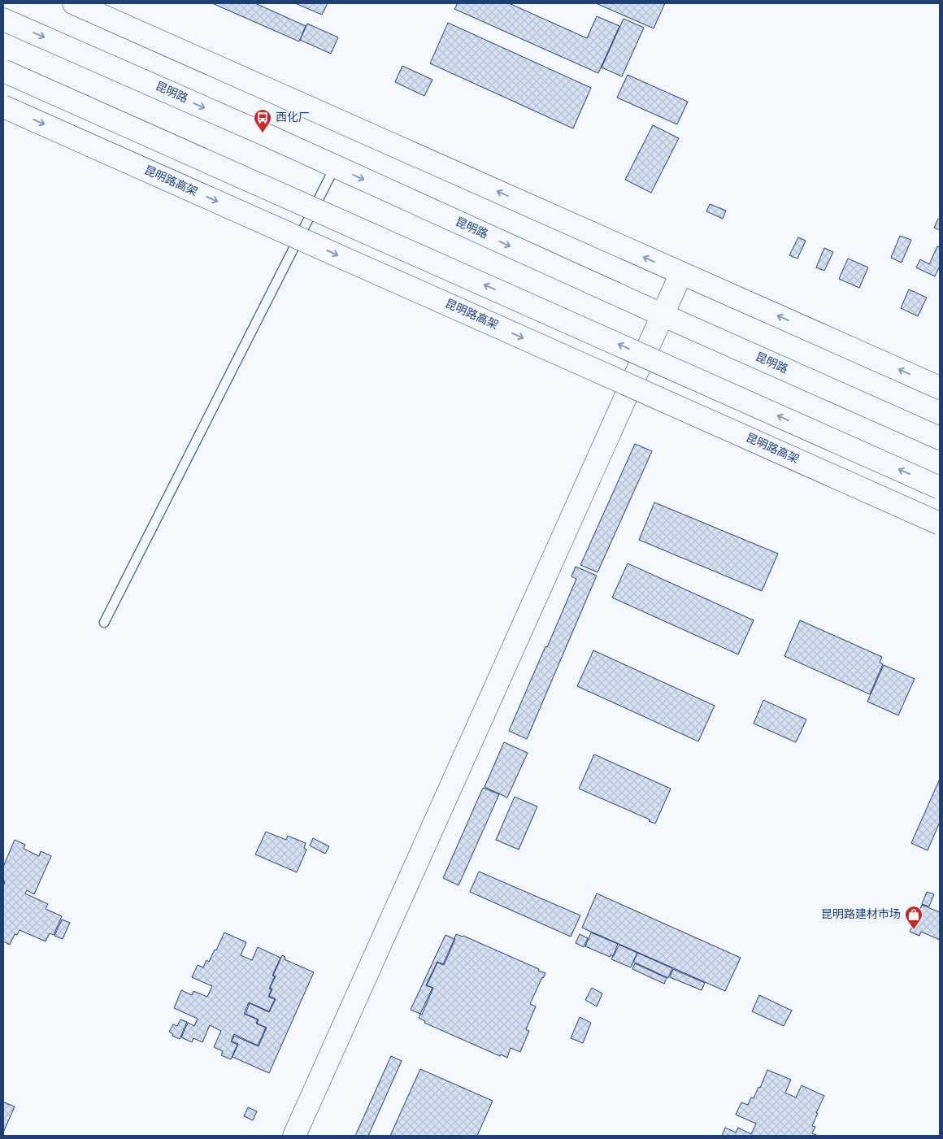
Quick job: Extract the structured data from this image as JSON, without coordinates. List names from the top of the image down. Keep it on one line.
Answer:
{"streets":{"main road":["昆明路","昆明路高架"]},"places":{"bus stop":["西化厂"],"shop":["昆明路建材市场"]}}
